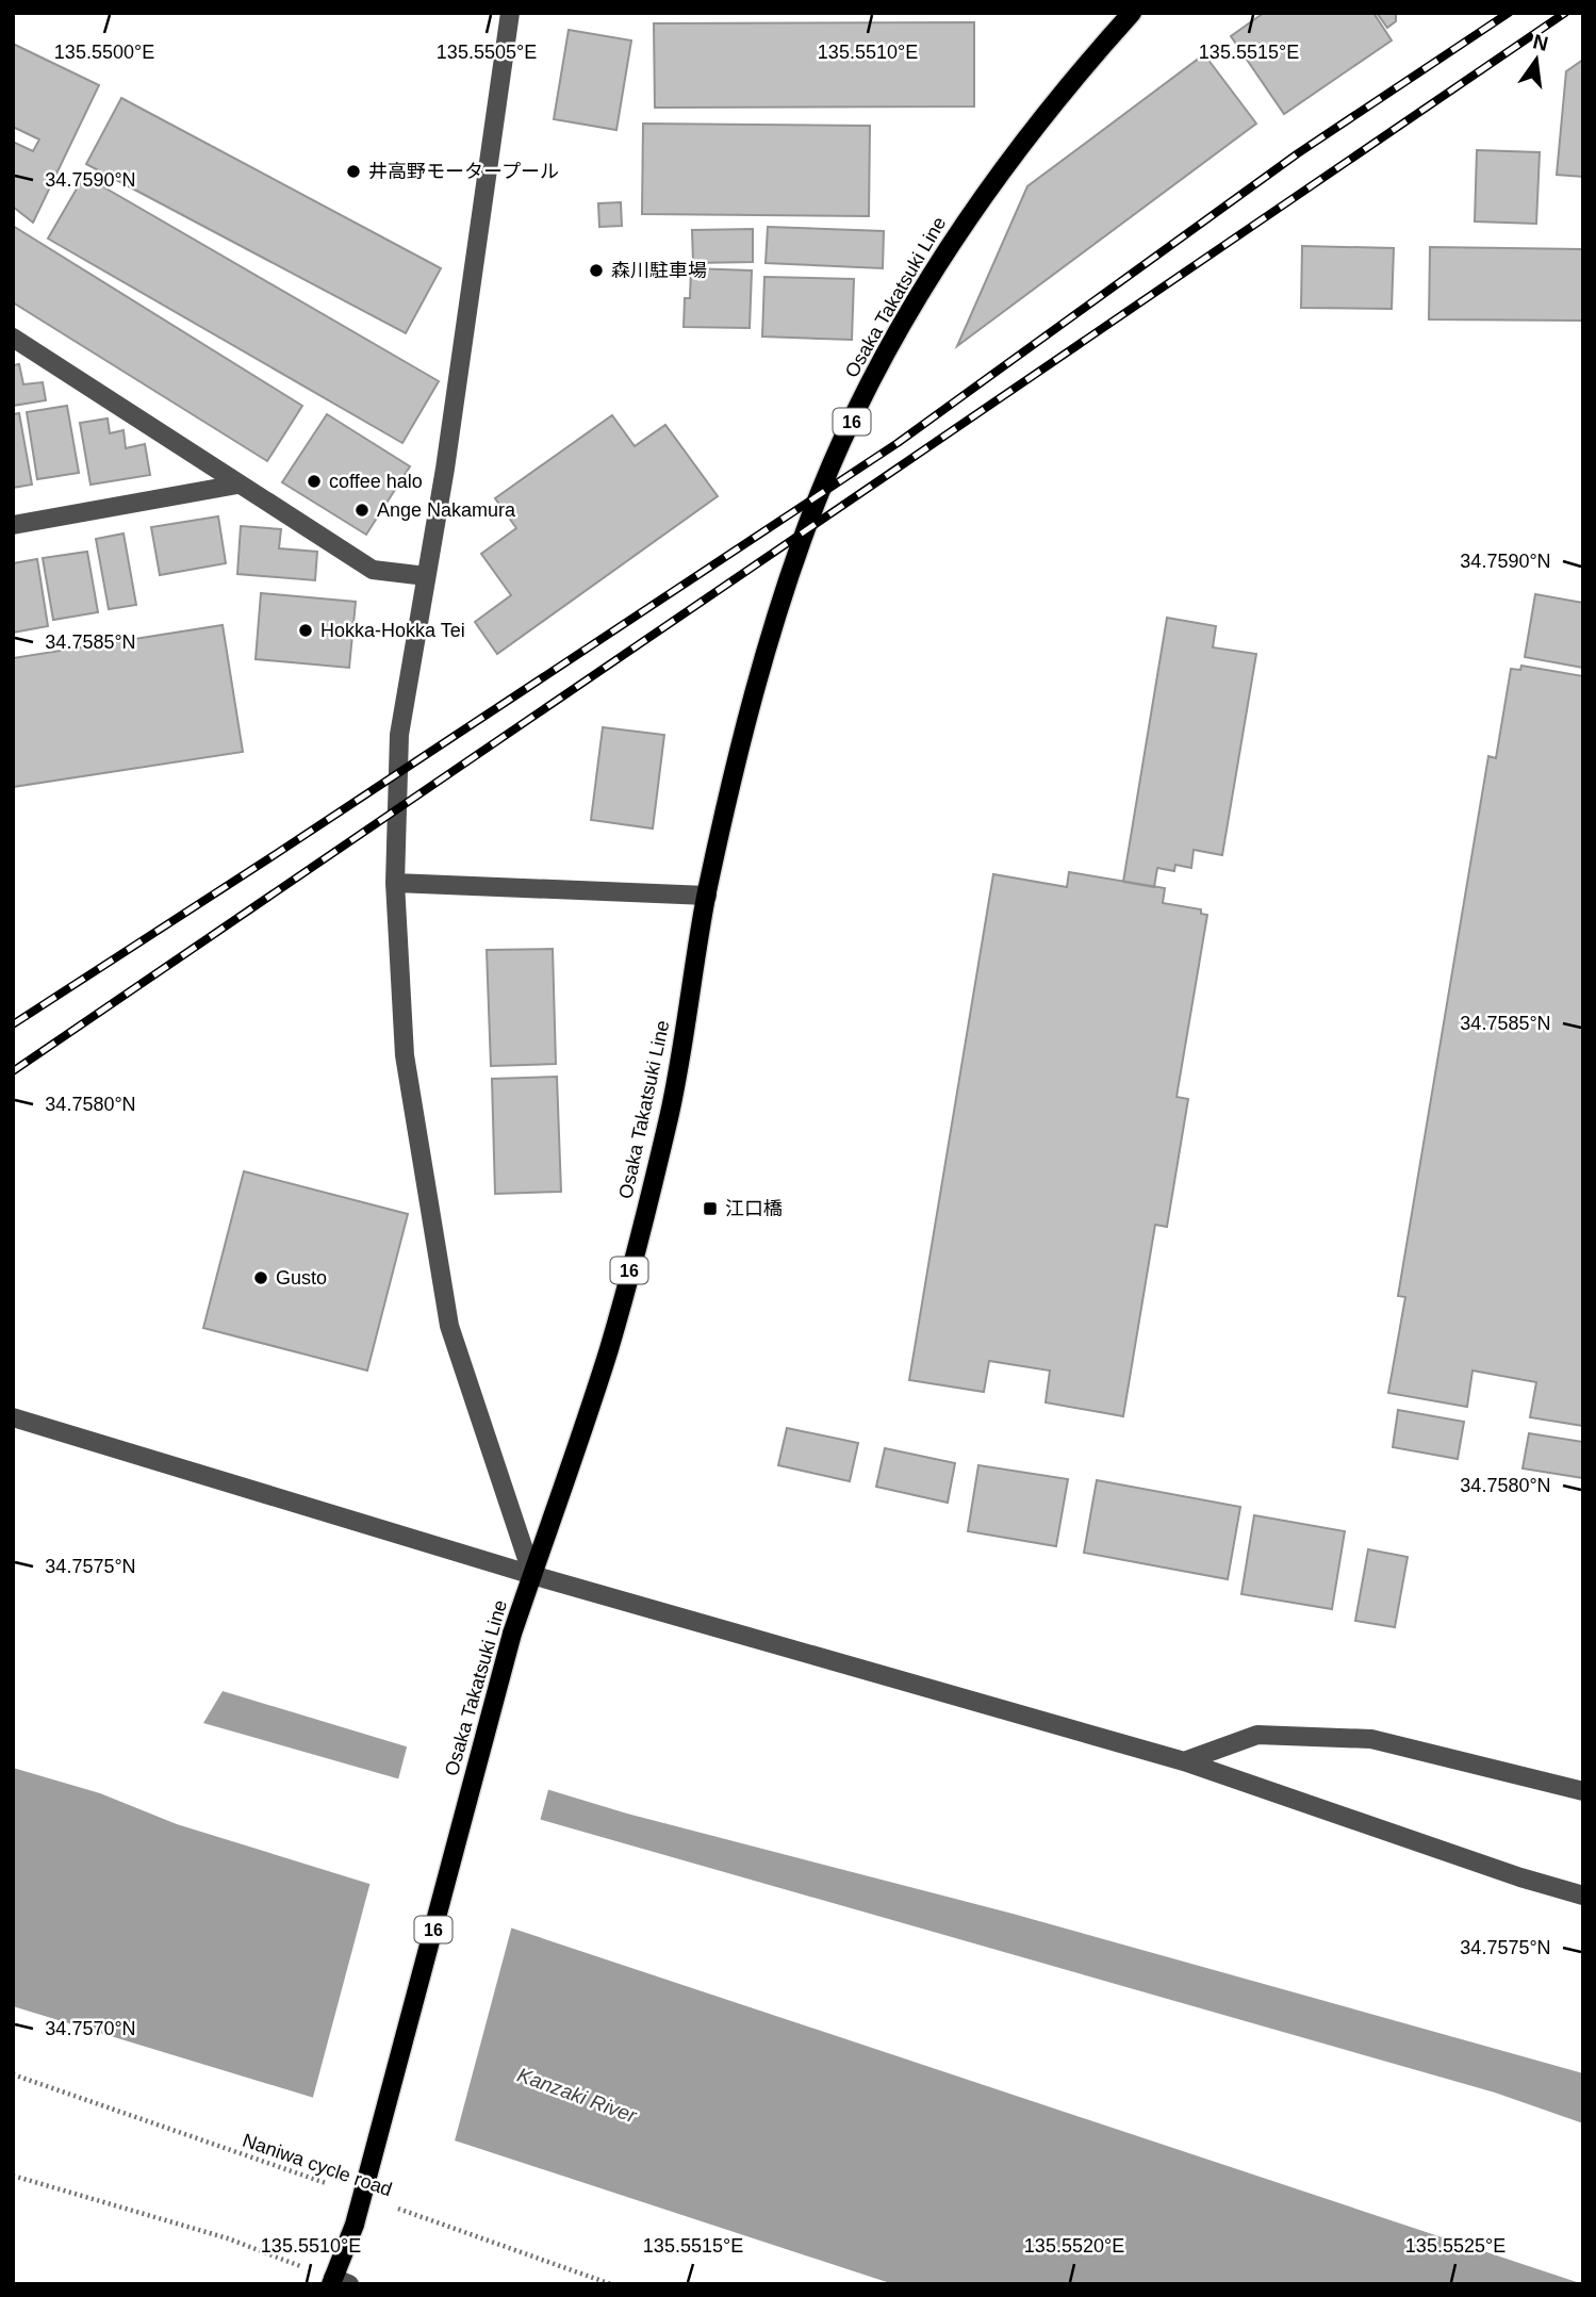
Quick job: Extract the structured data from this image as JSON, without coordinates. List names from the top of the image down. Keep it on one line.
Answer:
{"streets":{"main road":["Osaka Takatsuki Line","16"],"path":["Naniwa cycle road"]},"water":["Kanzaki River"],"places":{"other":["井高野モータープール","森川駐車場","coffee halo","Ange Nakamura","Hokka-Hokka Tei","Gusto"],"transit":["江口橋"]},"north":"top","coordinates":["135.5500°E","135.5505°E","135.5510°E","135.5515°E","34.7590°N","34.7585°N","34.7580°N","34.7575°N","34.7570°N","135.5520°E","135.5525°E"]}
